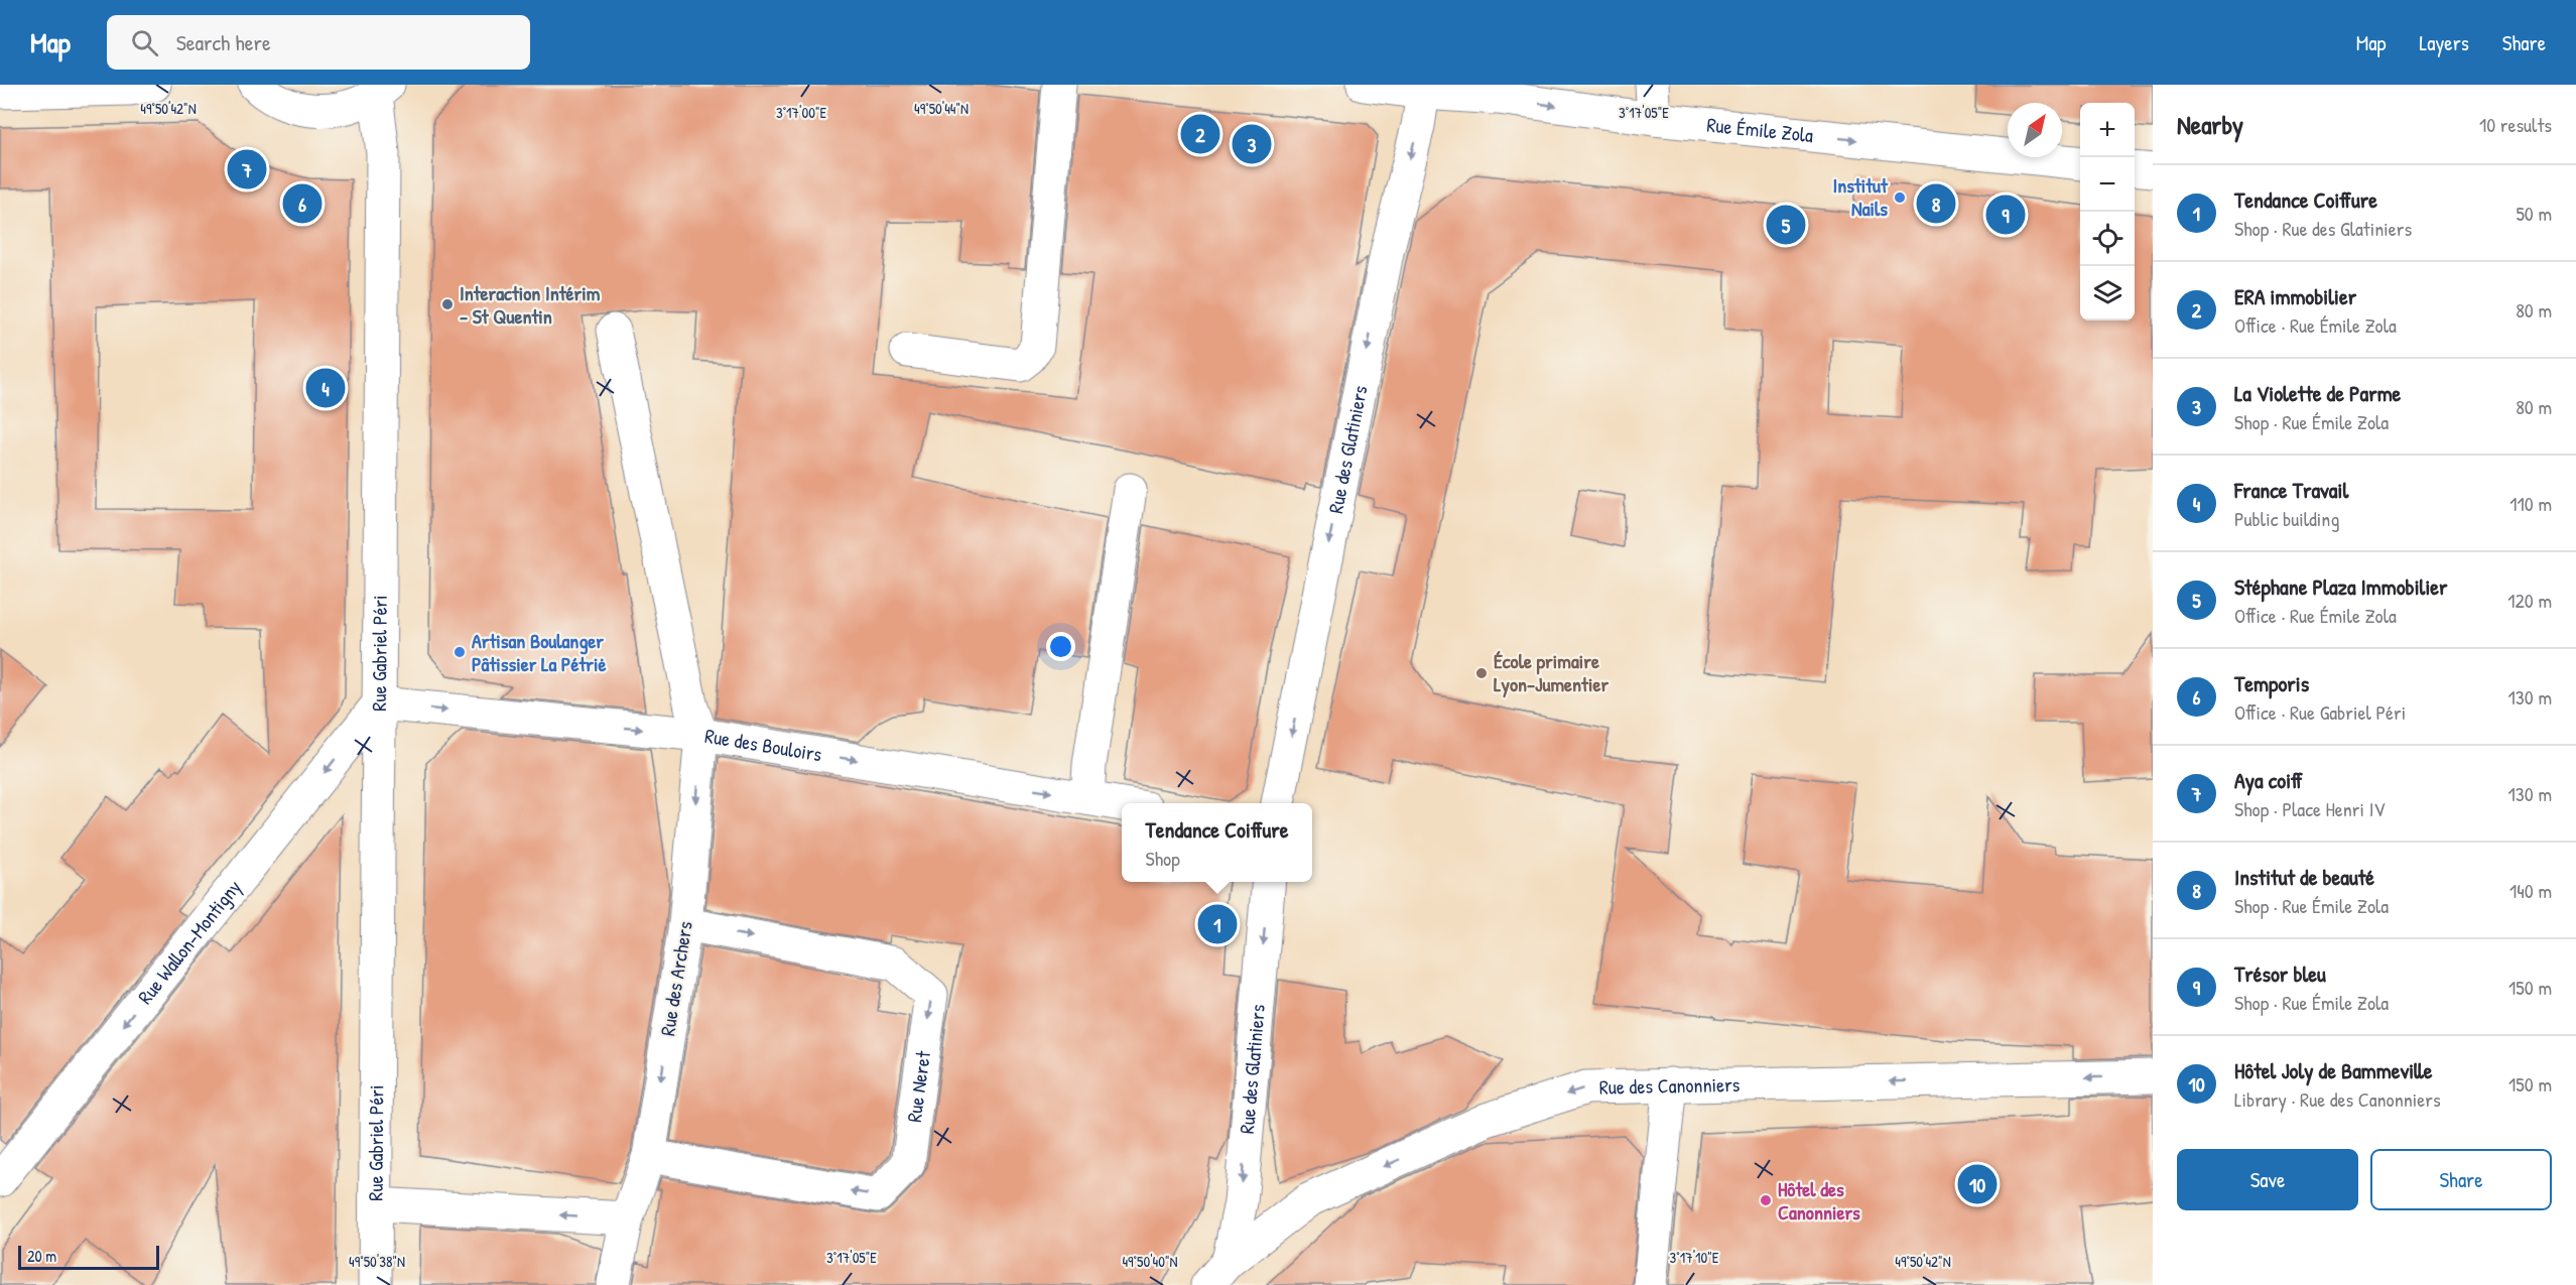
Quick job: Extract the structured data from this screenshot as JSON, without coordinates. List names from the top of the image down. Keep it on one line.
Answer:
{"streets":{"street":["Rue Émile Zola","Rue des Glatiniers","Rue Gabriel Péri","Rue des Bouloirs","Rue Wallon-Montigny","Rue des Archers","Rue des Canonniers","Rue Neret"]},"crossings":[["Rue Émile Zola","Rue des Glatiniers"],["Rue des Glatiniers","Rue des Canonniers"],["Rue Gabriel Péri","Rue des Bouloirs"],["Rue Gabriel Péri","Rue Wallon-Montigny"],["Rue des Bouloirs","Rue Wallon-Montigny"],["Rue des Bouloirs","Rue des Archers"],["Rue des Archers","Rue Neret"]],"one_way":["Rue Émile Zola","Rue des Glatiniers","Rue des Bouloirs","Rue Wallon-Montigny","Rue des Archers","Rue des Canonniers"],"places":["Institut Nails","Interaction Intérim - St Quentin","Artisan Boulanger Pâtissier La Pétriė","École primaire Lyon-Jumentier","Hôtel des Canonniers"],"scale_bar":"20 m","north":"top right","page":{"header":"Map","search":"Search here","nav":["Map","Layers","Share"],"heading":["Nearby","10 results"],"map_buttons":["+","−"],"pins":["2","3","7","6","8","9","5","4","1","10"],"list":[{"mark":"1","name":"Tendance Coiffure","note":"Shop · Rue des Glatiniers","value":"50 m"},{"mark":"2","name":"ERA immobilier","note":"Office · Rue Émile Zola","value":"80 m"},{"mark":"3","name":"La Violette de Parme","note":"Shop · Rue Émile Zola","value":"80 m"},{"mark":"4","name":"France Travail","note":"Public building","value":"110 m"},{"mark":"5","name":"Stéphane Plaza Immobilier","note":"Office · Rue Émile Zola","value":"120 m"},{"mark":"6","name":"Temporis","note":"Office · Rue Gabriel Péri","value":"130 m"},{"mark":"7","name":"Aya coiff","note":"Shop · Place Henri IV","value":"130 m"},{"mark":"8","name":"Institut de beauté","note":"Shop · Rue Émile Zola","value":"140 m"},{"mark":"9","name":"Trésor bleu","note":"Shop · Rue Émile Zola","value":"150 m"},{"mark":"10","name":"Hôtel Joly de Bammeville","note":"Library · Rue des Canonniers","value":"150 m"}],"popup":["Tendance Coiffure","Shop"],"buttons":["Save","Share"],"scale":"20 m"},"coordinates":["49°50'42\"N","49°50'44\"N","3°17'00\"E","3°17'05\"E","3°17'10\"E","49°50'38\"N","49°50'40\"N"]}
